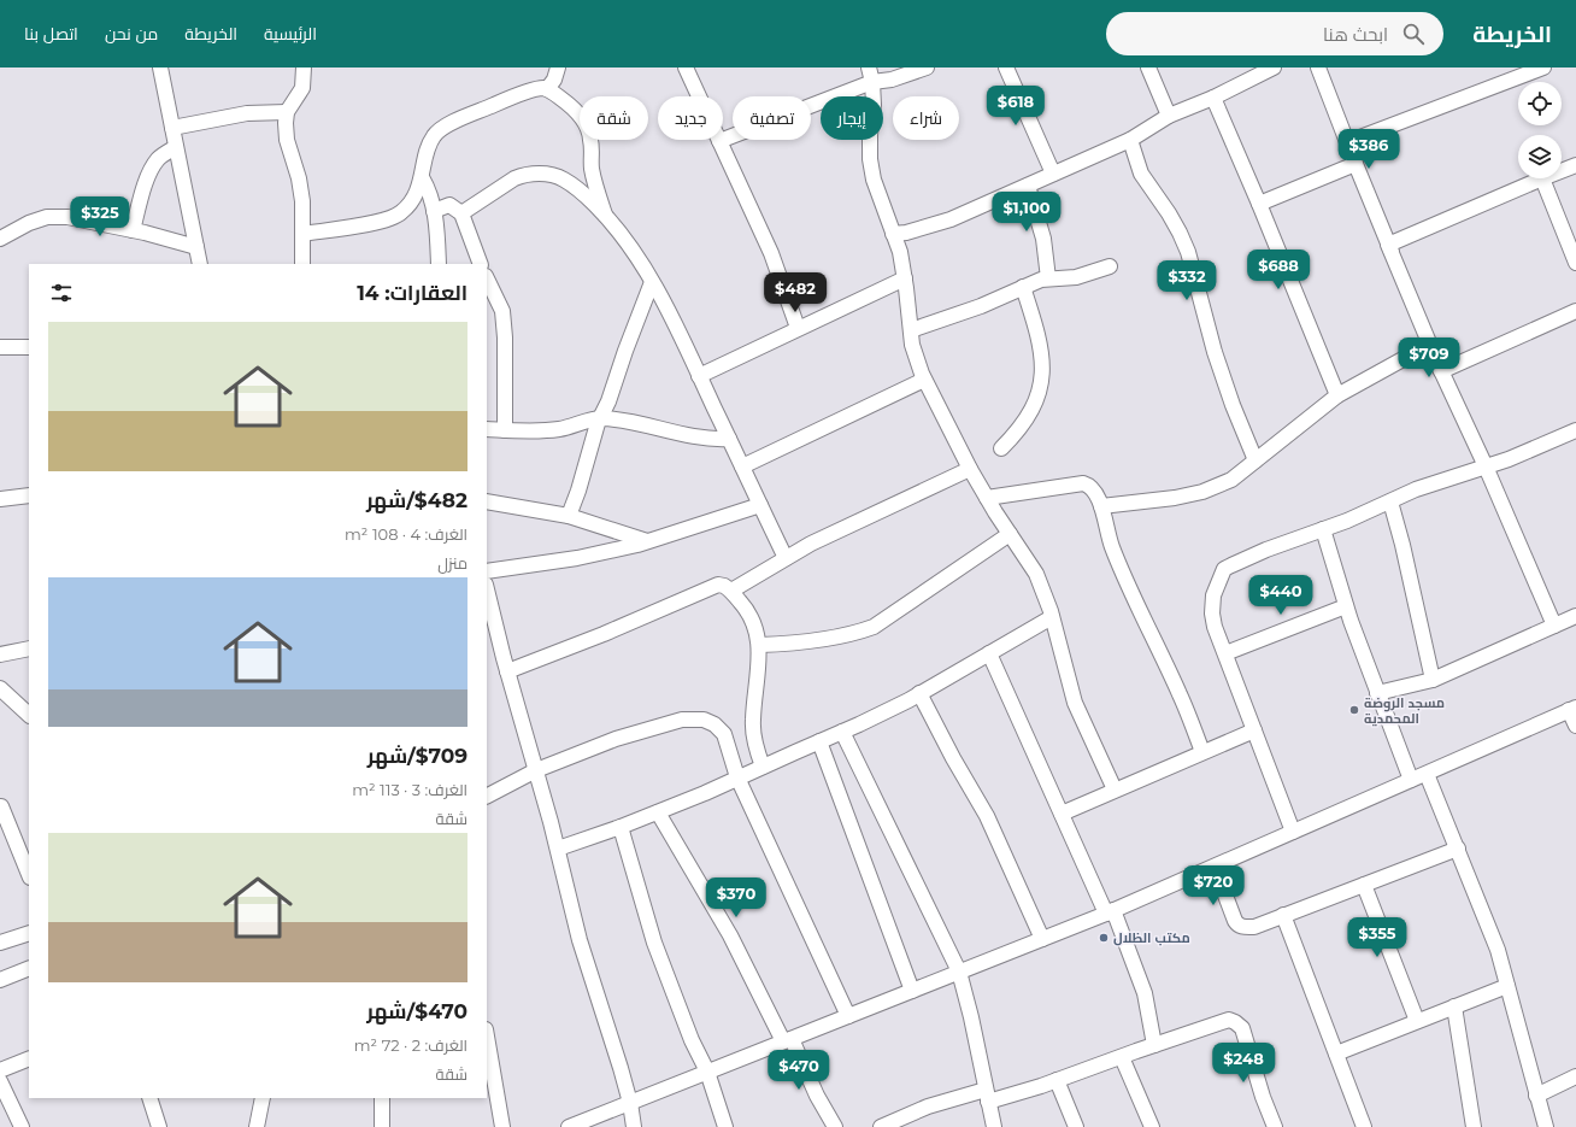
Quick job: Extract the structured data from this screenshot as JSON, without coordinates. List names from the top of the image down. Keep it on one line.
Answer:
{"places":["مسجد الروضة المحمدية","مكتب الظلال"],"page":{"header":"الخريطة","search":"ابحث هنا","nav":["الرئيسية","الخريطة","من نحن","اتصل بنا"],"price":["$618","$386","$1,100","$325","$688","$332","$482","$709","$440","$720","$370","$355","$248","$470"],"chip":["شراء","إيجار","تصفية","جديد","شقة"],"heading":"العقارات: 14","list":[{"name":"$482/شهر","note":"الغرف: 4 · 108 m² · منزل"},{"name":"$709/شهر","note":"الغرف: 3 · 113 m² · شقة"},{"name":"$470/شهر","note":"الغرف: 2 · 72 m² · شقة"}]}}
